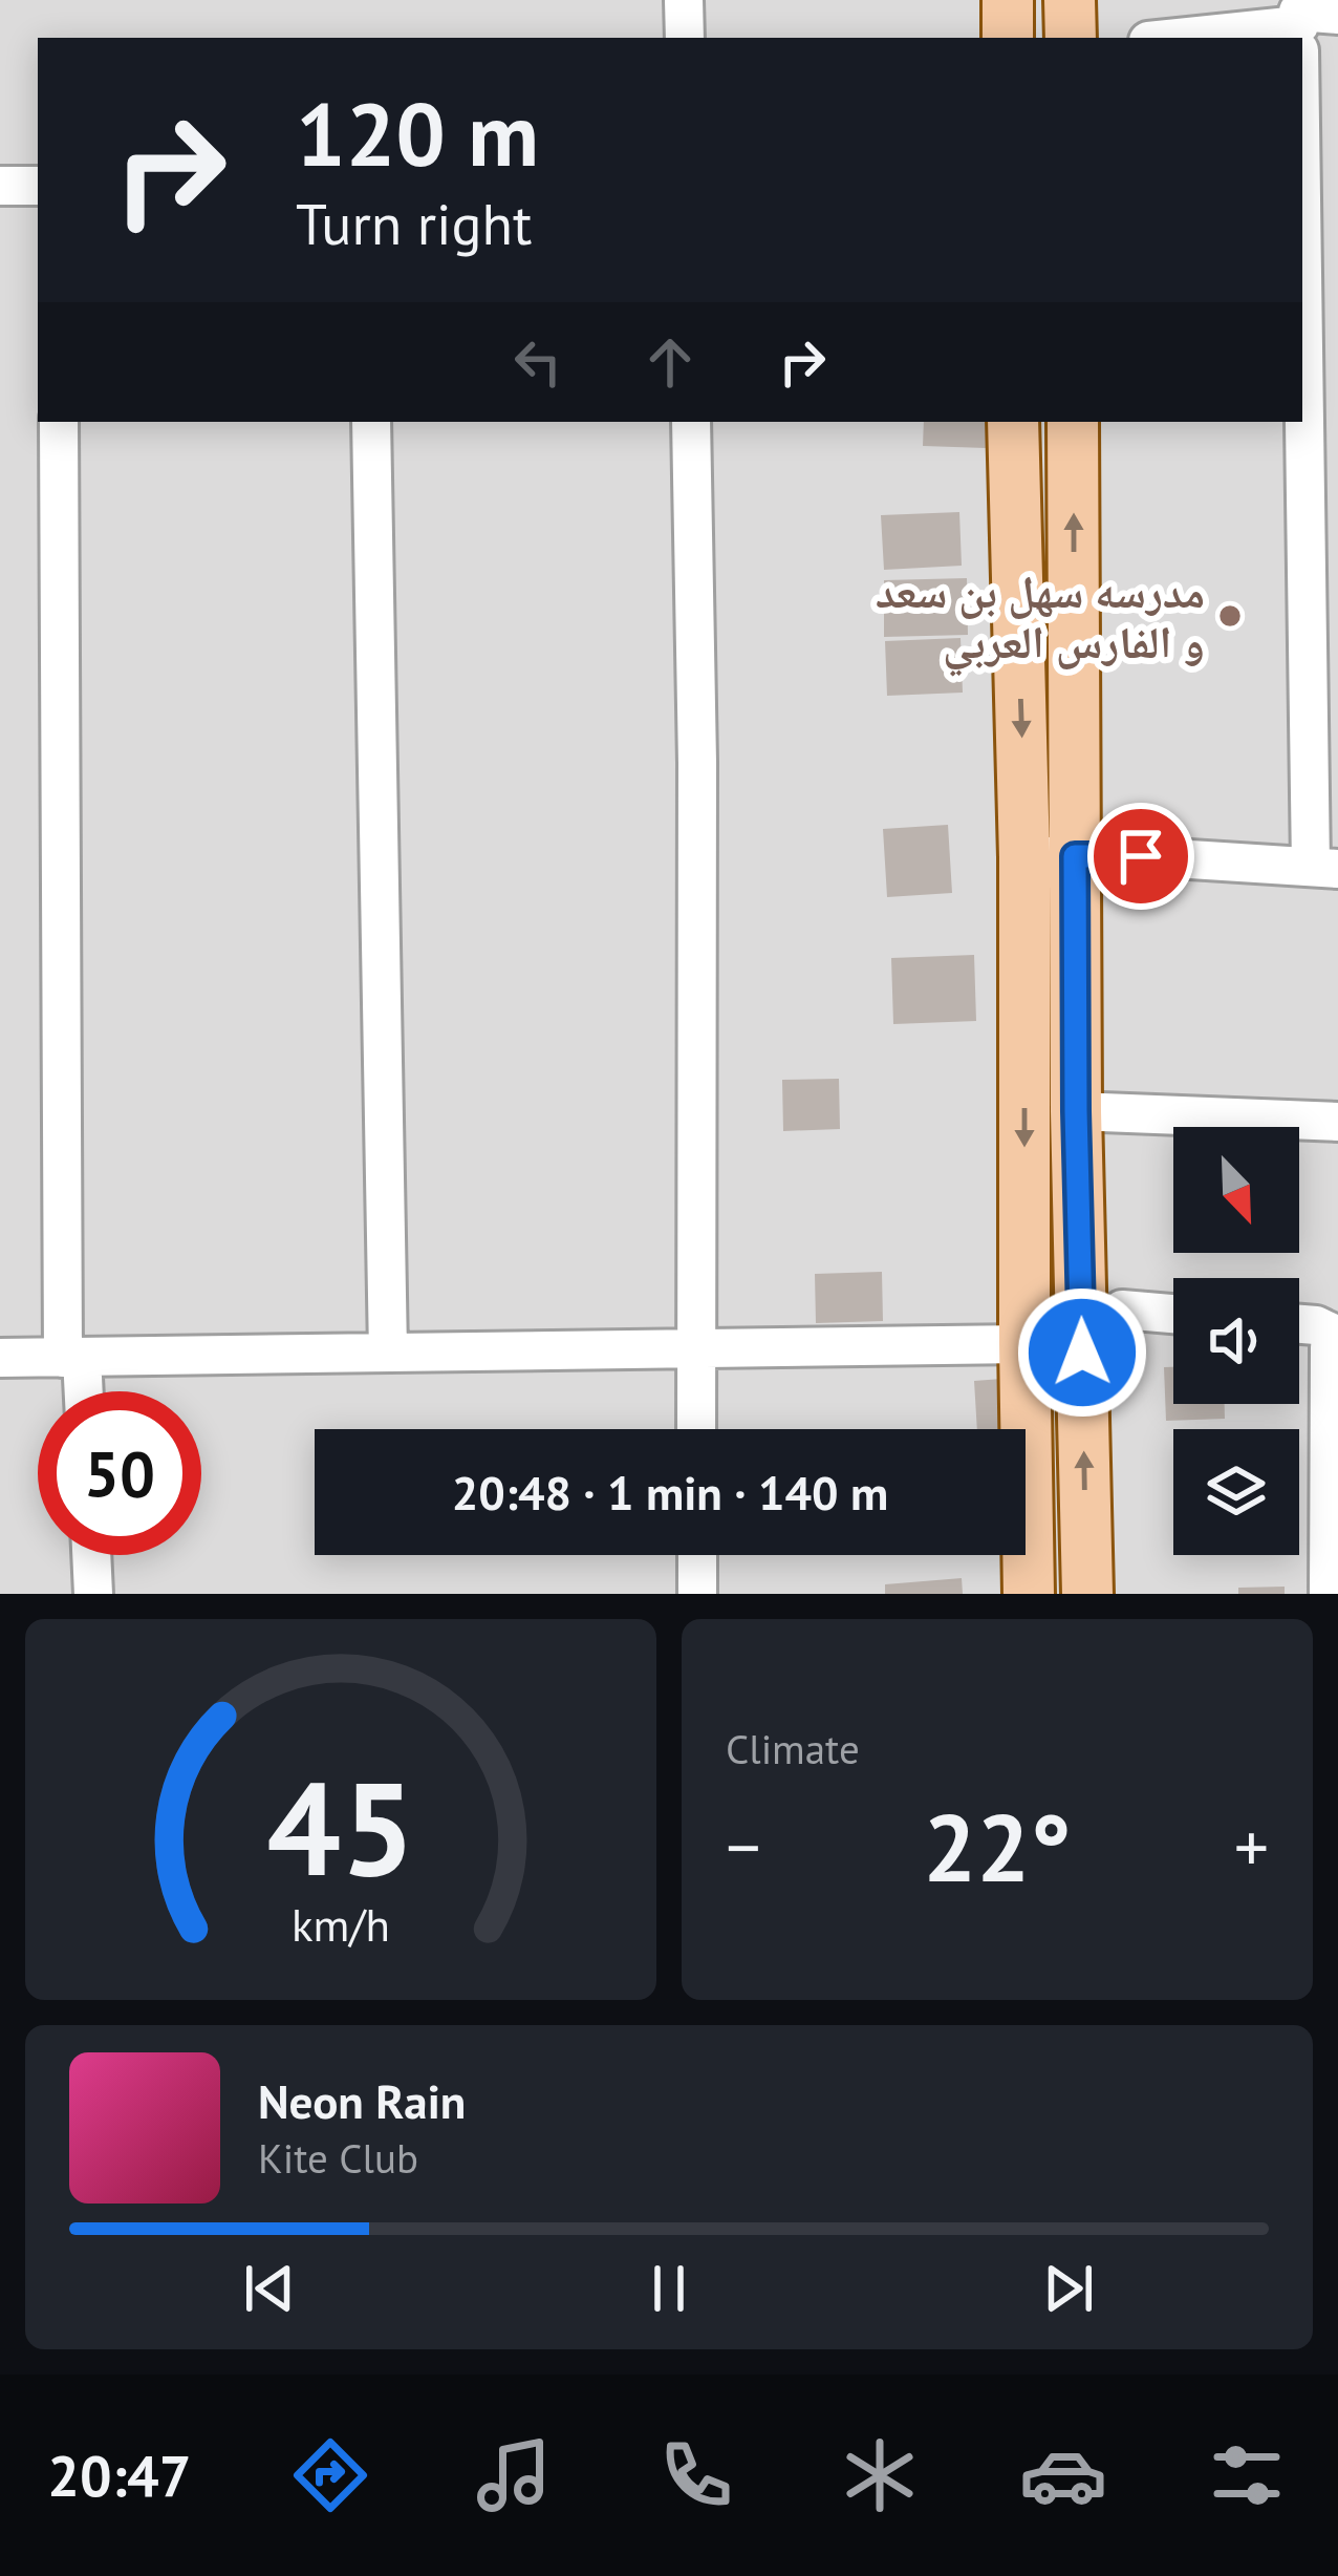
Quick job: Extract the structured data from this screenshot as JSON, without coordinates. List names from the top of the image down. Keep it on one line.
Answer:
{"places":["مدرسه سهل بن سعد و الفارس العربي"],"north":"bottom right","page":{"turn":["120 m","Turn right"],"limit":"50","trip":"20:48 · 1 min · 140 m","tile":"Climate","heat":["−","22°","+"],"song":["Neon Rain","Kite Club"],"tabs":"20:47","gauge":["45","km/h"]}}
